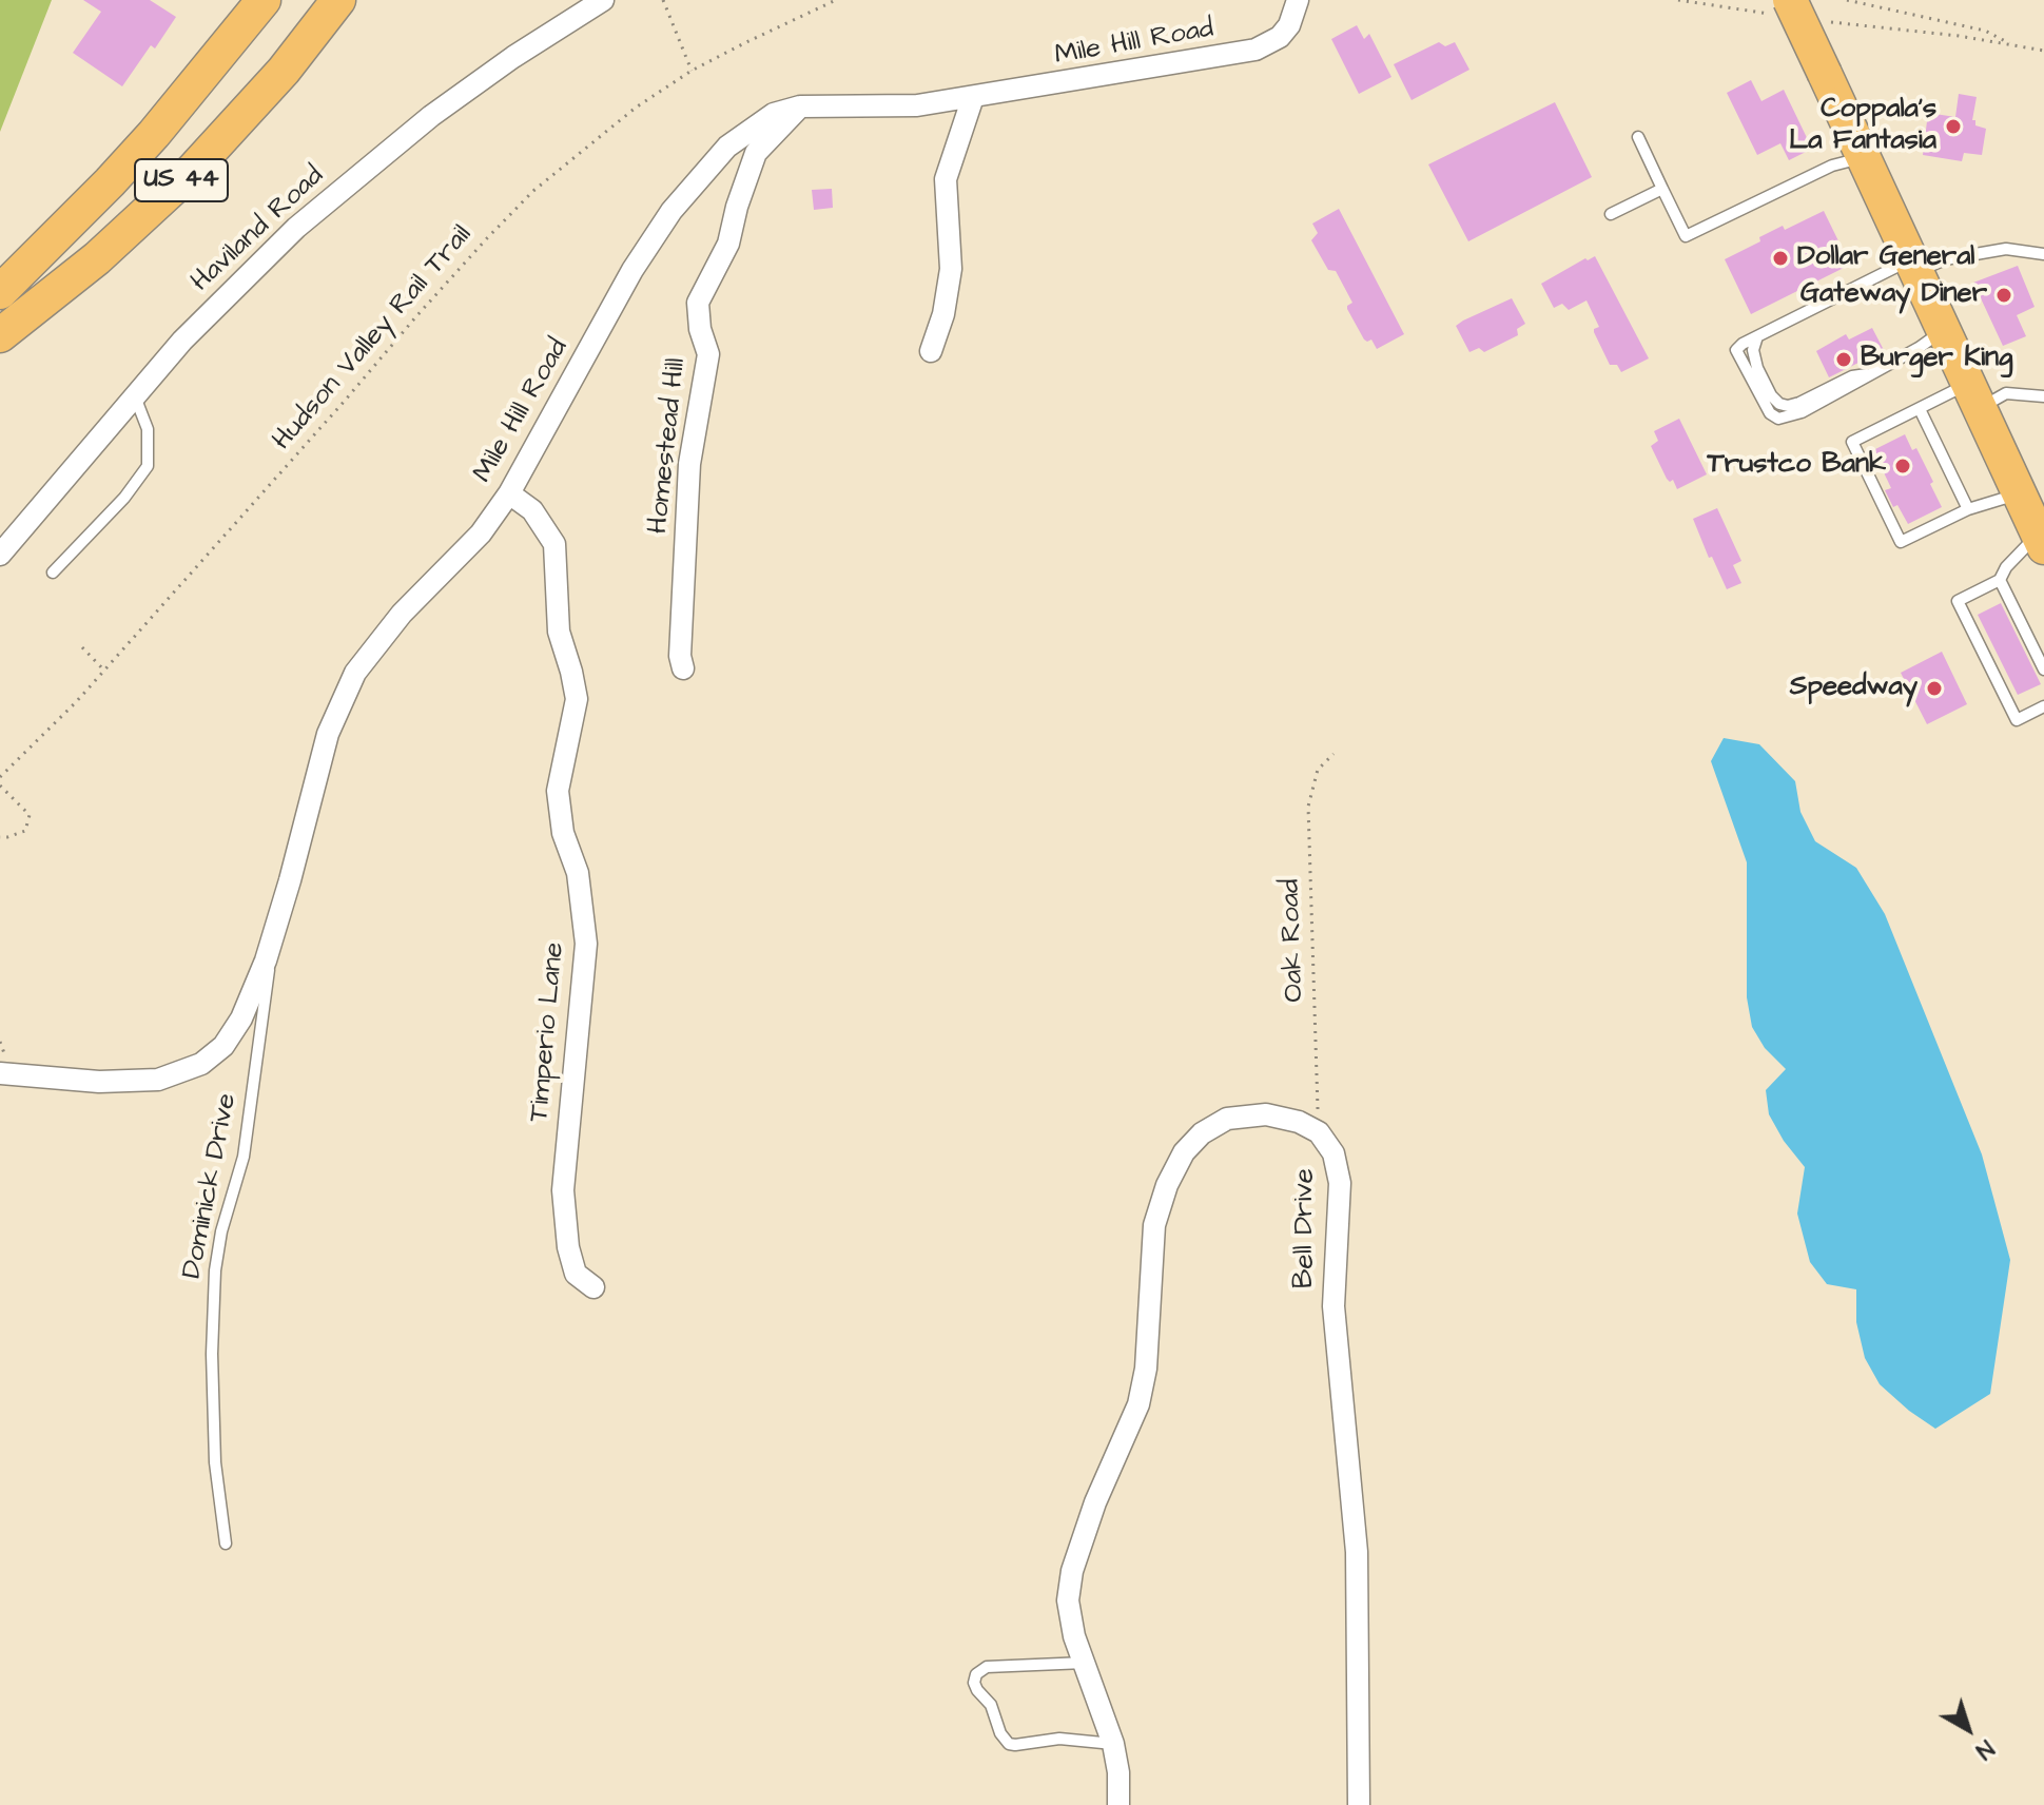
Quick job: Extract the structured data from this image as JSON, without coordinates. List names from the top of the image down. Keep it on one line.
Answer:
{"streets":{"highway":["US 44"],"street":["Mile Hill Road","Haviland Road","Homestead Hill","Timperio Lane","Bell Drive"],"lane":["Dominick Drive"],"path":["Hudson Valley Rail Trail","Oak Road"]},"crossings":[["Mile Hill Road","Homestead Hill"],["Mile Hill Road","Timperio Lane"],["Mile Hill Road","Dominick Drive"],["Oak Road","Bell Drive"]],"places":["Coppala's La Fantasia","Dollar General","Gateway Diner","Burger King","Trustco Bank","Speedway"],"north":"bottom right"}
